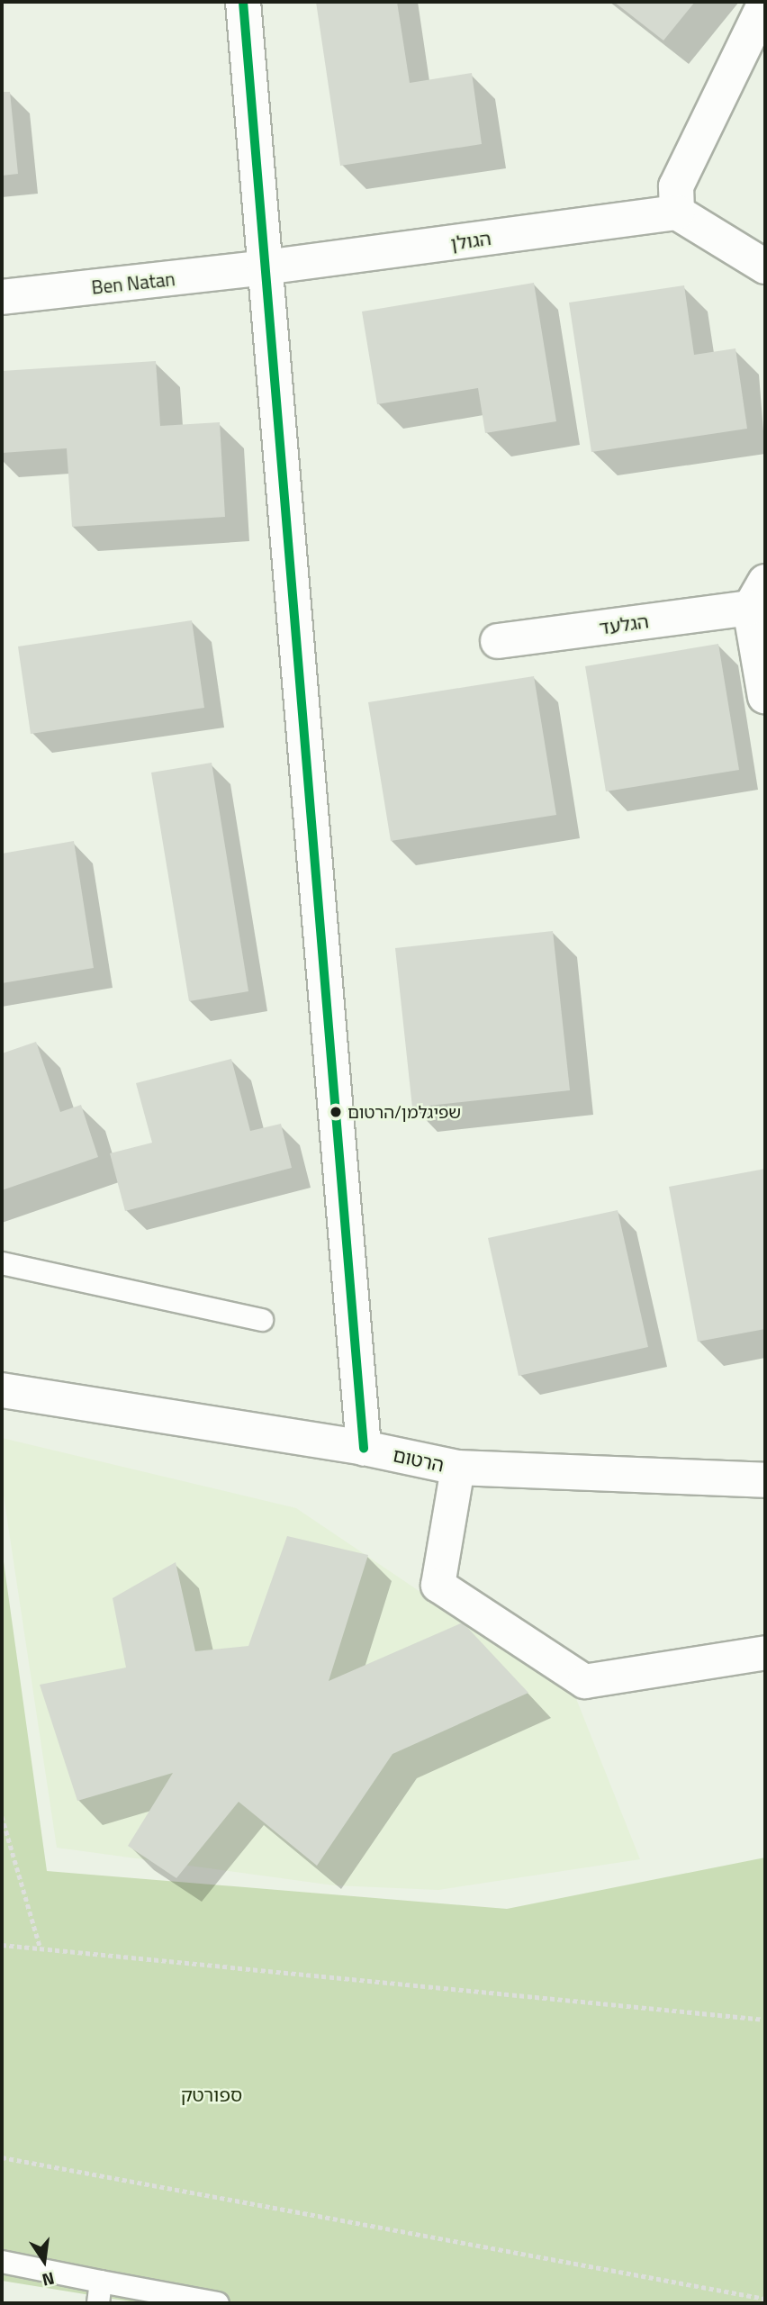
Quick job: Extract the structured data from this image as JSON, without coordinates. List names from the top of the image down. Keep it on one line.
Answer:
{"streets":{"street":["הגולן","Ben Natan","הגלעד","הרטום"]},"crossings":[["הגולן","Ben Natan"]],"parks":["ספורטק"],"places":["שפיגלמן/הרטום"],"north":"bottom"}
